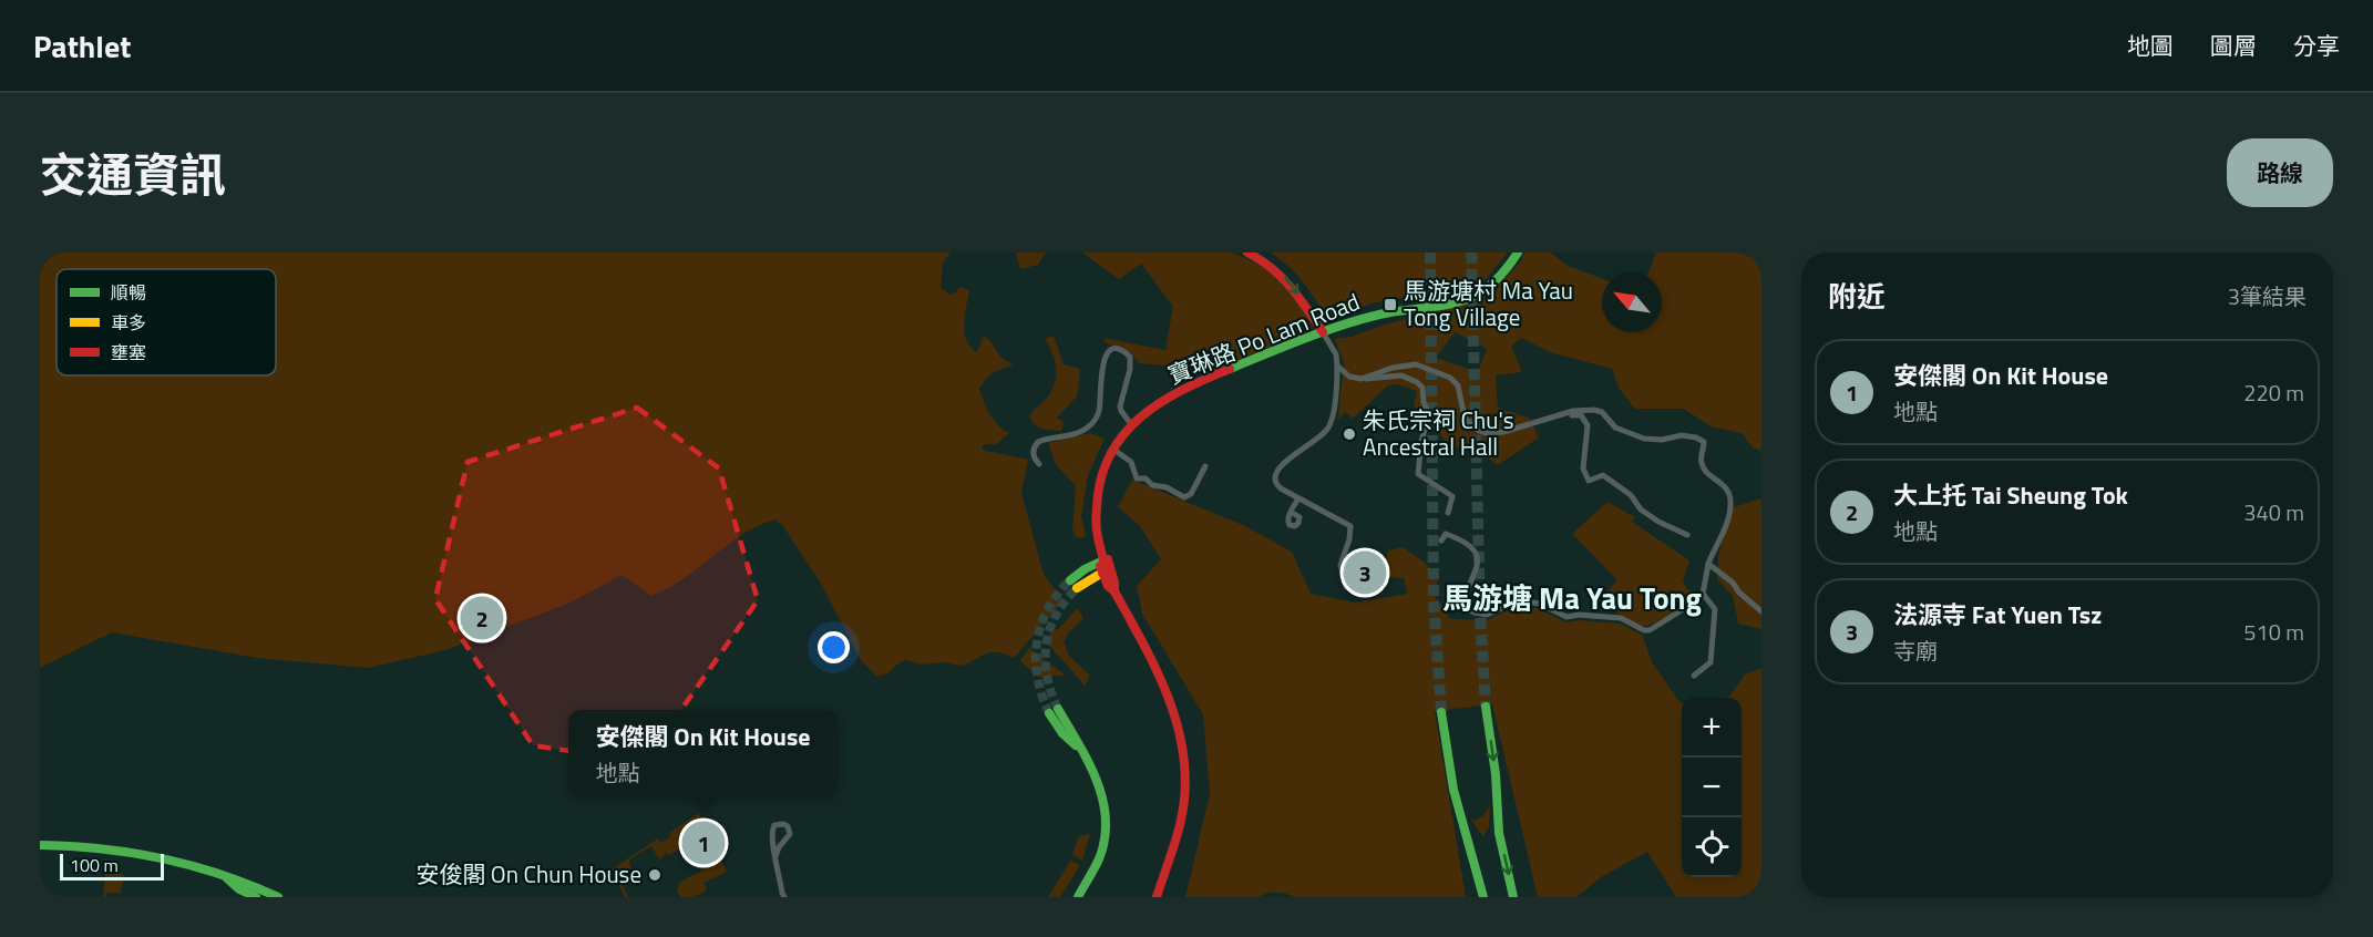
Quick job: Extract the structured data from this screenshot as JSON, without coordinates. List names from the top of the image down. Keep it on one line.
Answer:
{"streets":{"main road":["寶琳路 Po Lam Road"]},"districts":["馬游塘 Ma Yau Tong"],"places":{"transit":["馬游塘村 Ma Yau Tong Village"],"other":["朱氏宗祠 Chu's Ancestral Hall","安俊閣 On Chun House"]},"legend":["順暢","車多","壅塞"],"scale_bar":"100 m","north":"top left","page":{"header":"Pathlet","nav":["地圖","圖層","分享"],"title":"交通資訊","buttons":"路線","heading":["附近","3筆結果"],"list":[{"mark":"1","name":"安傑閣 On Kit House","note":"地點","value":"220 m"},{"mark":"2","name":"大上托 Tai Sheung Tok","note":"地點","value":"340 m"},{"mark":"3","name":"法源寺 Fat Yuen Tsz","note":"寺廟","value":"510 m"}],"pins":["3","2","1"],"map_buttons":["+","−"],"popup":["安傑閣 On Kit House","地點"],"scale":"100 m"}}
